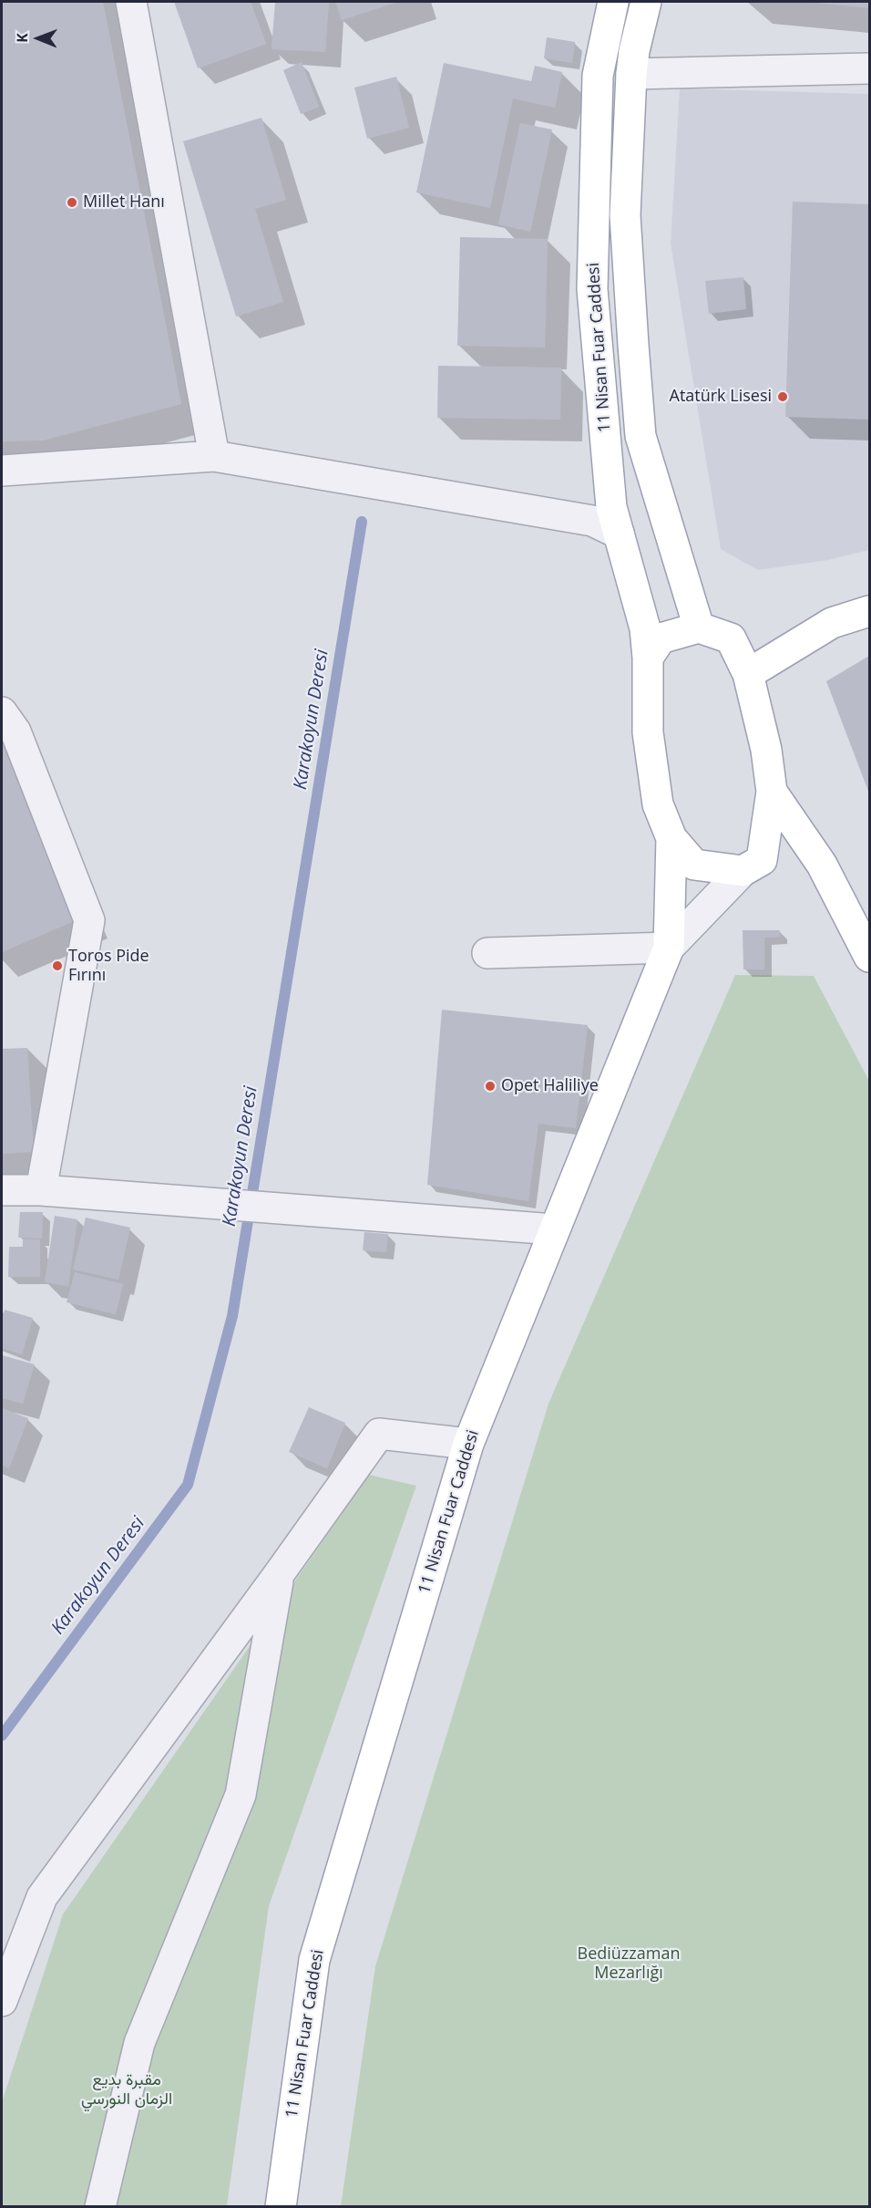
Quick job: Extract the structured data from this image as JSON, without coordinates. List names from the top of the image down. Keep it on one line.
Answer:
{"streets":{"main road":["11 Nisan Fuar Caddesi"]},"water":["Karakoyun Deresi"],"parks":["Bediüzzaman Mezarlığı","مقبرة بديع الزمان النورسي"],"places":["Millet Hanı","Atatürk Lisesi","Toros Pide Fırını","Opet Haliliye"],"north":"left"}
